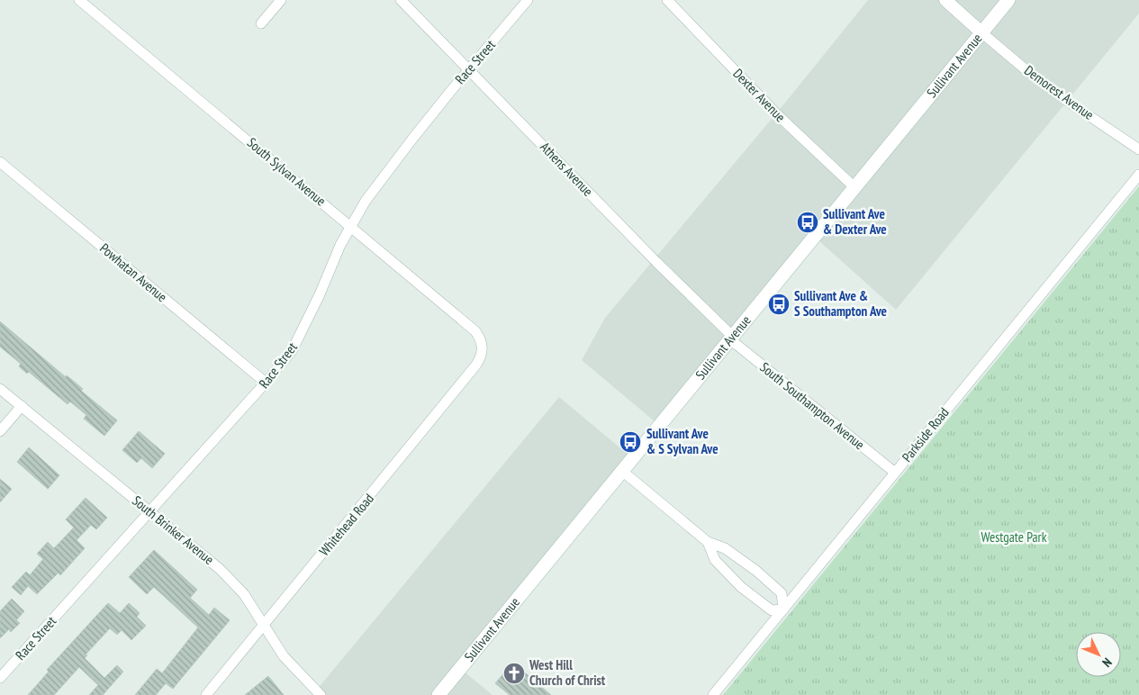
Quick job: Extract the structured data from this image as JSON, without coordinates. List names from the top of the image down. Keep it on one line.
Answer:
{"streets":{"main road":["Sullivant Avenue"],"street":["Race Street","Demorest Avenue","Dexter Avenue","Athens Avenue","South Sylvan Avenue","Powhatan Avenue","South Southampton Avenue","Parkside Road","Whitehead Road","South Brinker Avenue"]},"crossings":[["Race Street","Athens Avenue"],["Race Street","South Sylvan Avenue"],["Race Street","Powhatan Avenue"],["Race Street","South Brinker Avenue"],["Sullivant Avenue","Demorest Avenue"],["Sullivant Avenue","Dexter Avenue"],["Sullivant Avenue","Athens Avenue"],["Sullivant Avenue","South Southampton Avenue"],["Athens Avenue","South Southampton Avenue"],["South Sylvan Avenue","Whitehead Road"],["South Southampton Avenue","Parkside Road"],["Whitehead Road","South Brinker Avenue"]],"parks":["Westgate Park"],"places":{"bus stop":["Sullivant Ave & Dexter Ave","Sullivant Ave & S Southampton Ave","Sullivant Ave & S Sylvan Ave"],"church":["West Hill Church of Christ"]},"north":"bottom right"}
